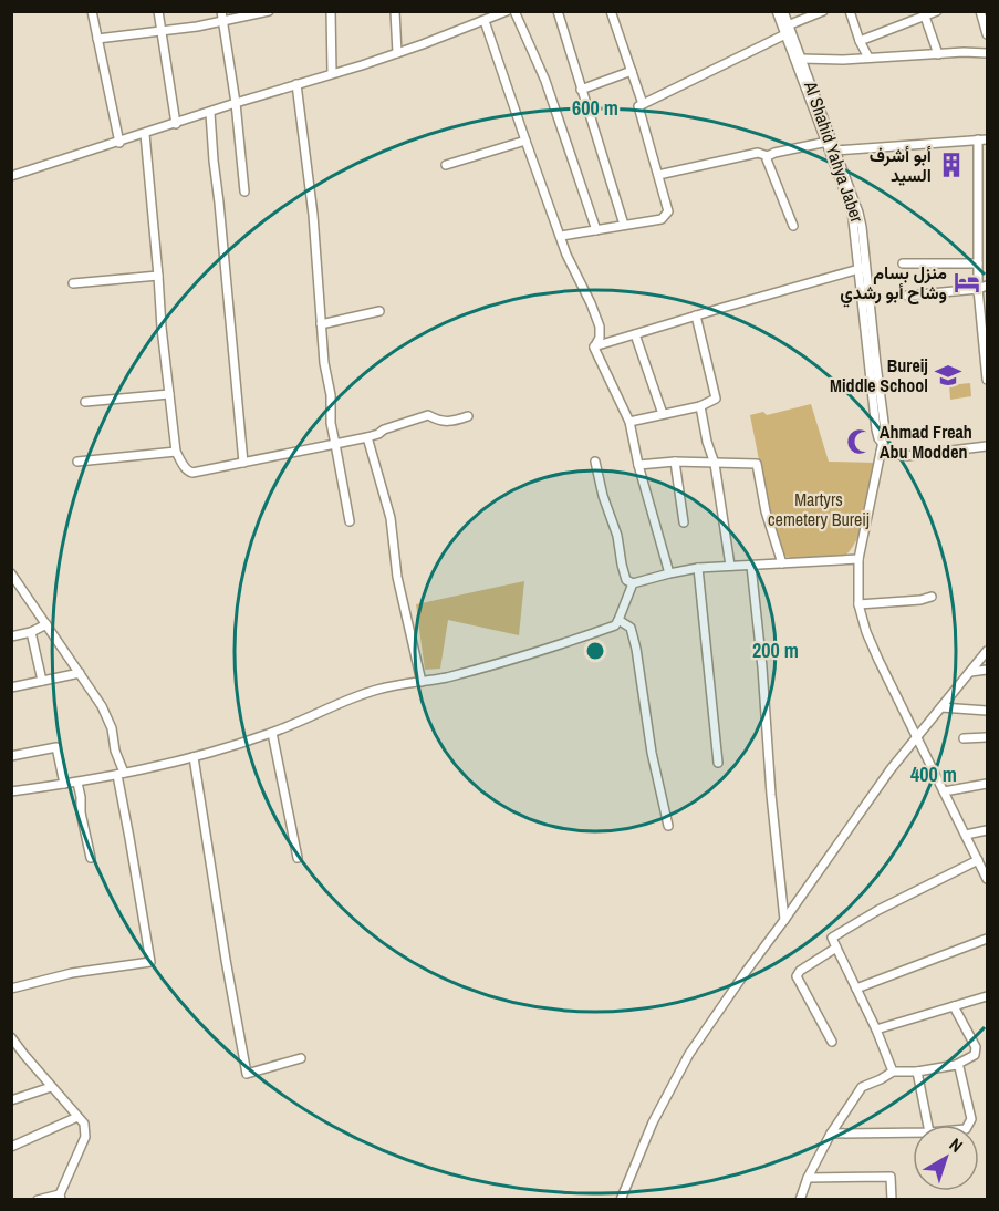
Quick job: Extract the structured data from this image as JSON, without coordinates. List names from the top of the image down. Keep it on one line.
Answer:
{"streets":{"street":["Al Shahid Yahya Jaber"]},"parks":["Martyrs cemetery Bureij"],"places":{"building":["أبو أشرف السيد"],"hotel":["منزل بسام وشاح أبو رشدي"],"school or university":["Bureij Middle School"],"mosque":["Ahmad Freah Abu Modden"]},"north":"top right","rings":["600 m","200 m","400 m"]}
